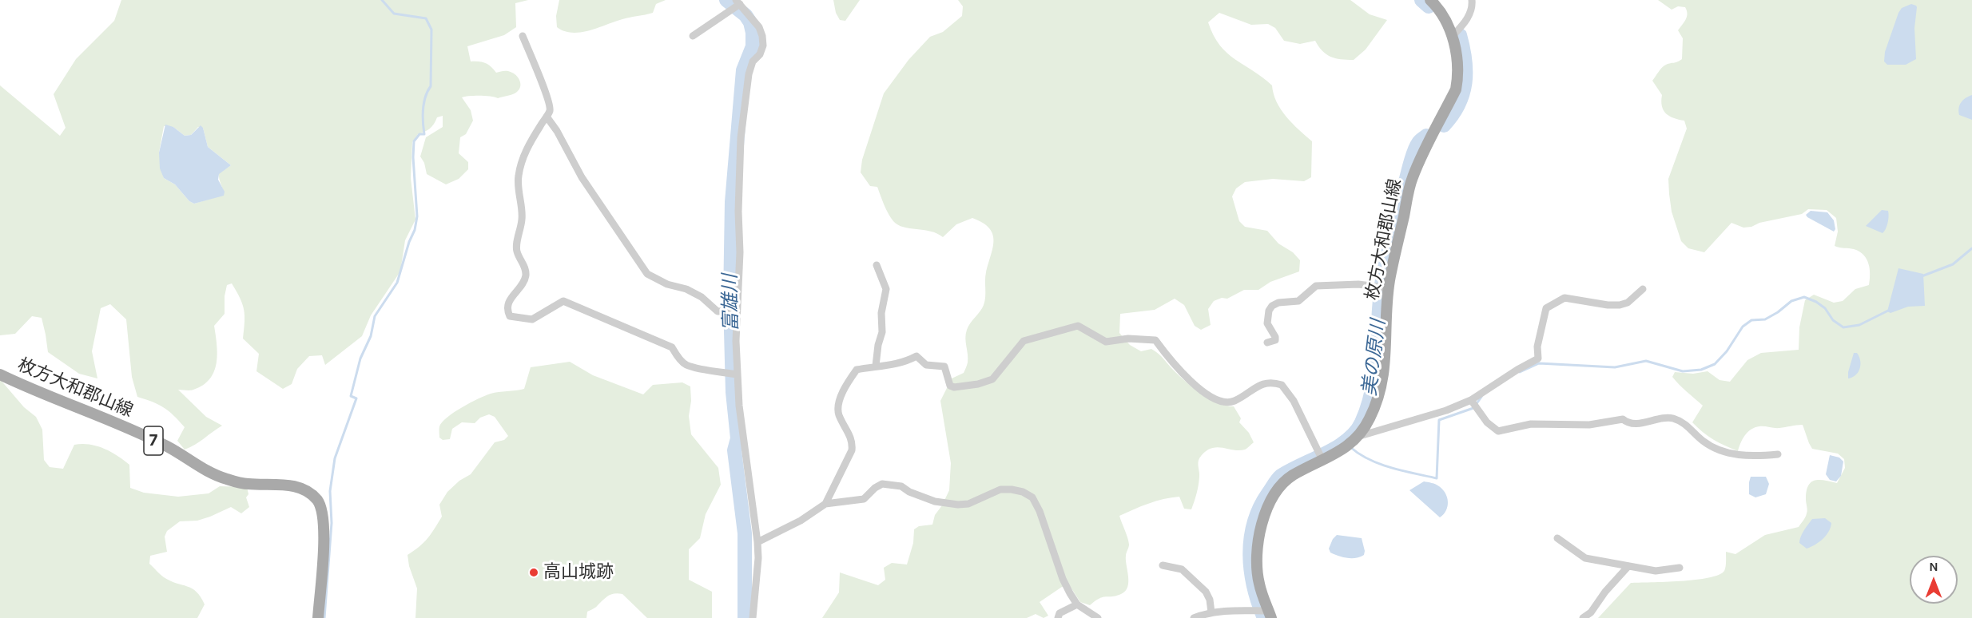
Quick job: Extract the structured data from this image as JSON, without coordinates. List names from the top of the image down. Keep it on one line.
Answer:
{"streets":{"main road":["枚方大和郡山線","7"]},"water":["富雄川","美の原川"],"places":["高山城跡"],"north":"top"}
